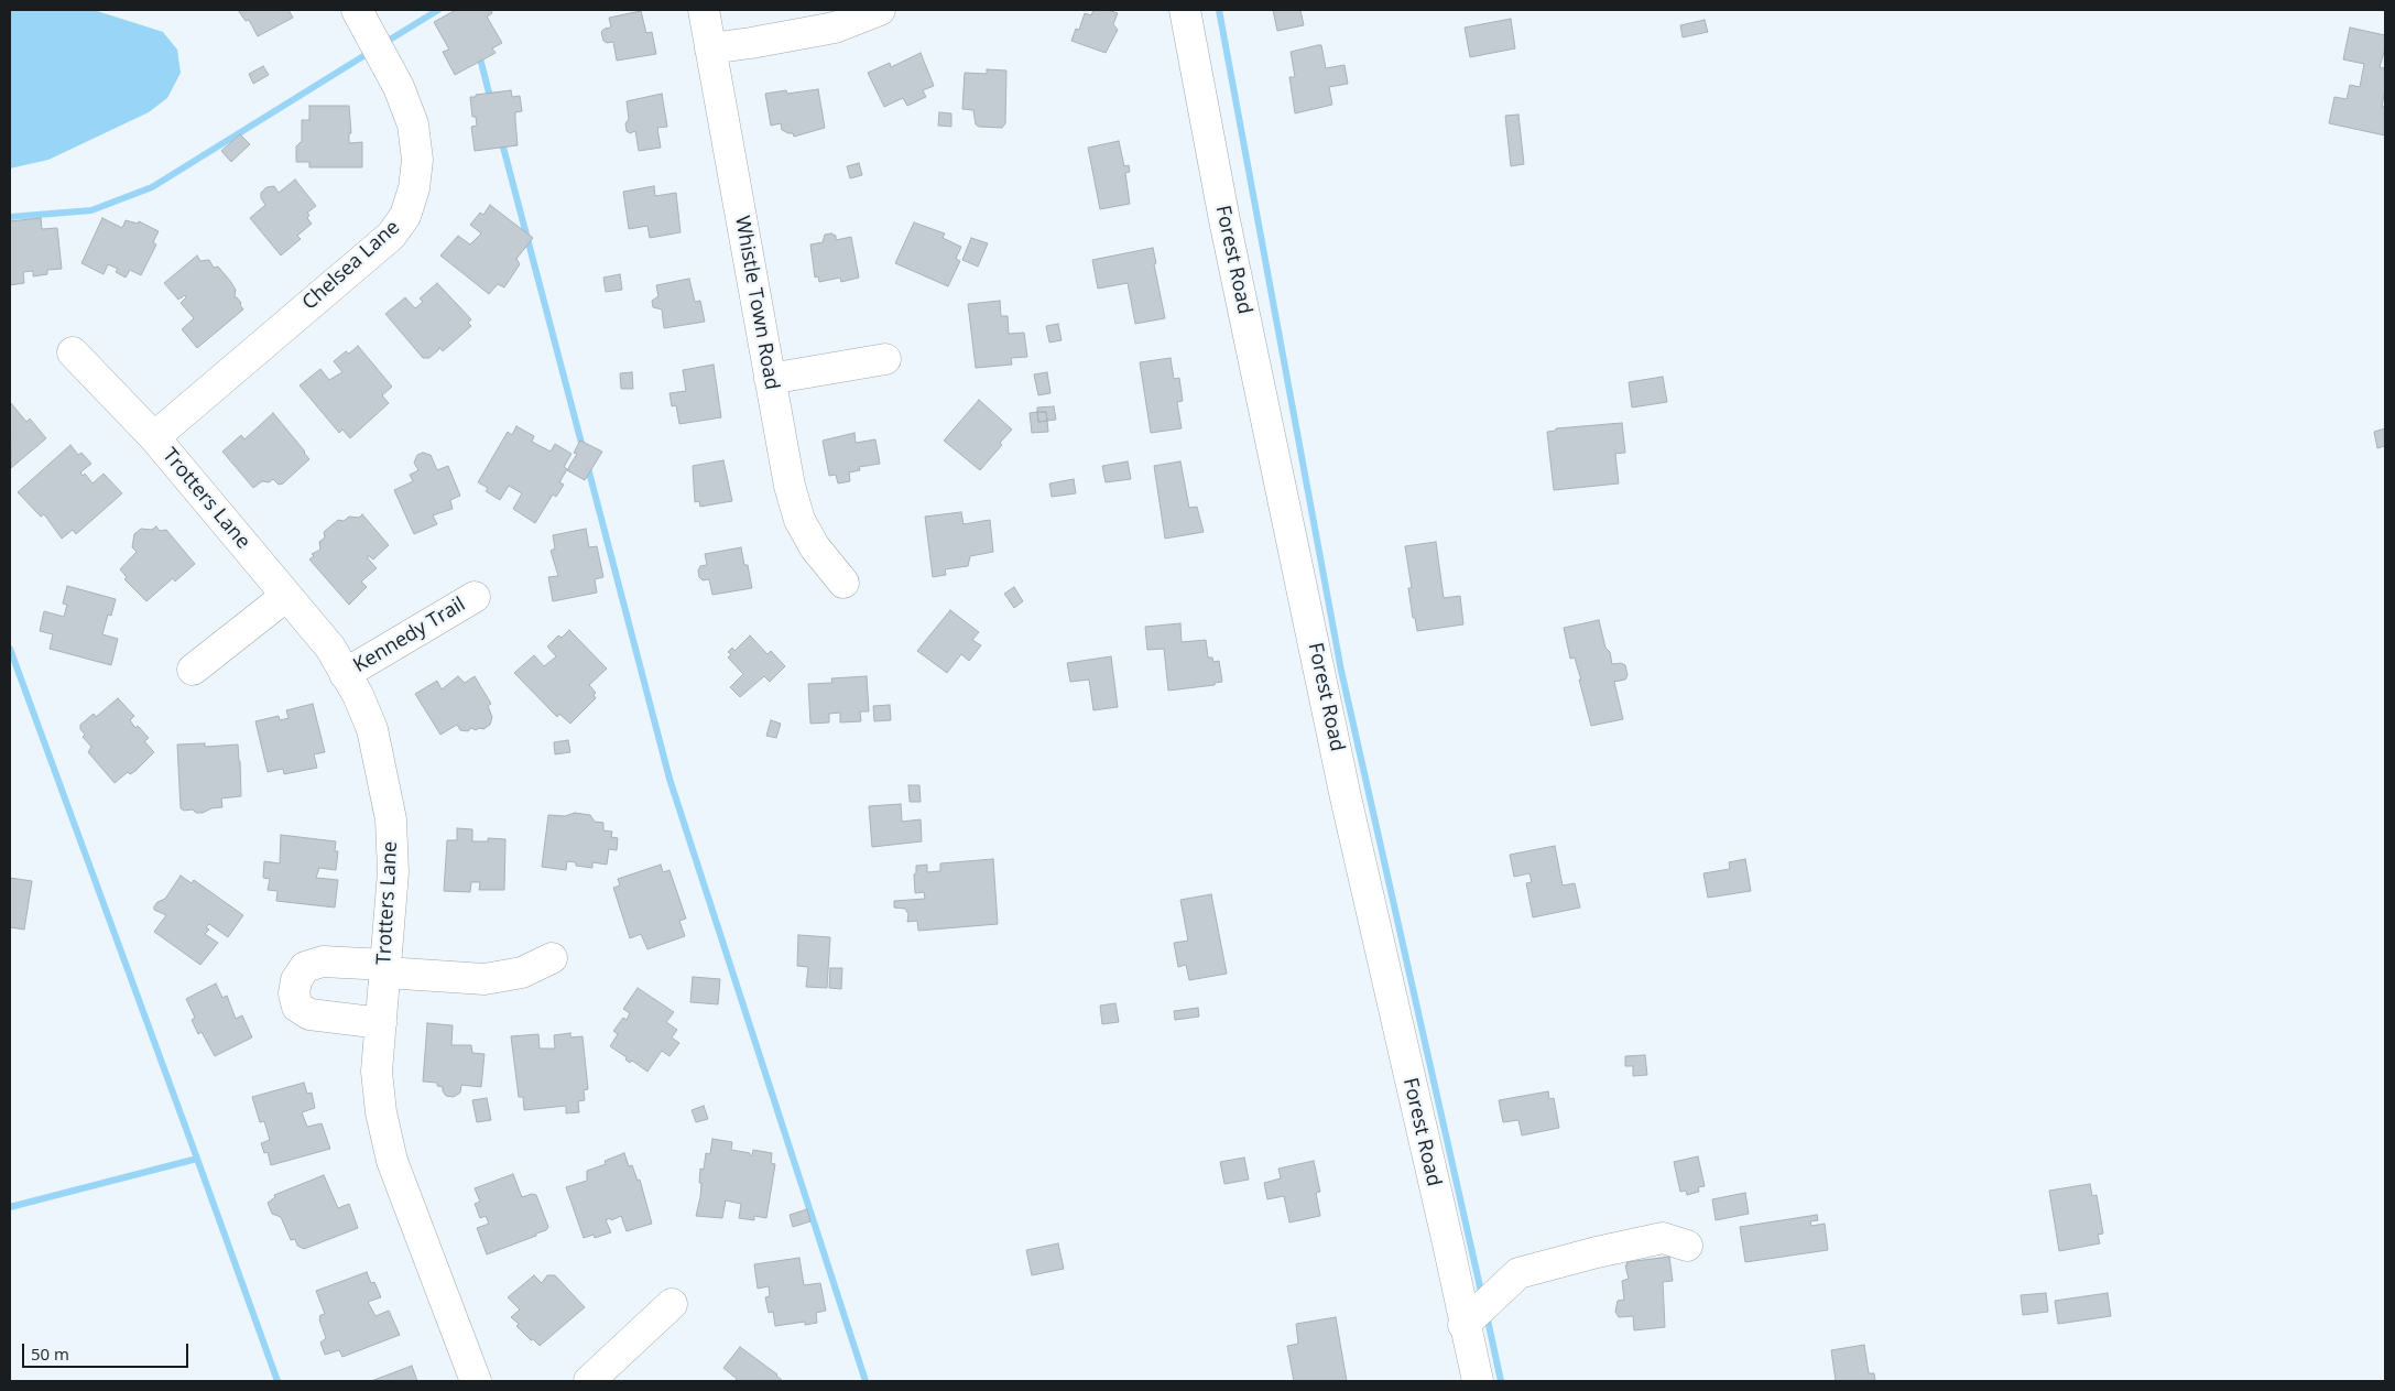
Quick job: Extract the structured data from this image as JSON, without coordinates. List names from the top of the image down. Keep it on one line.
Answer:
{"streets":{"street":["Forest Road","Chelsea Lane","Whistle Town Road","Trotters Lane","Kennedy Trail"]},"crossings":[["Chelsea Lane","Trotters Lane"],["Trotters Lane","Kennedy Trail"]],"scale_bar":"50 m"}
